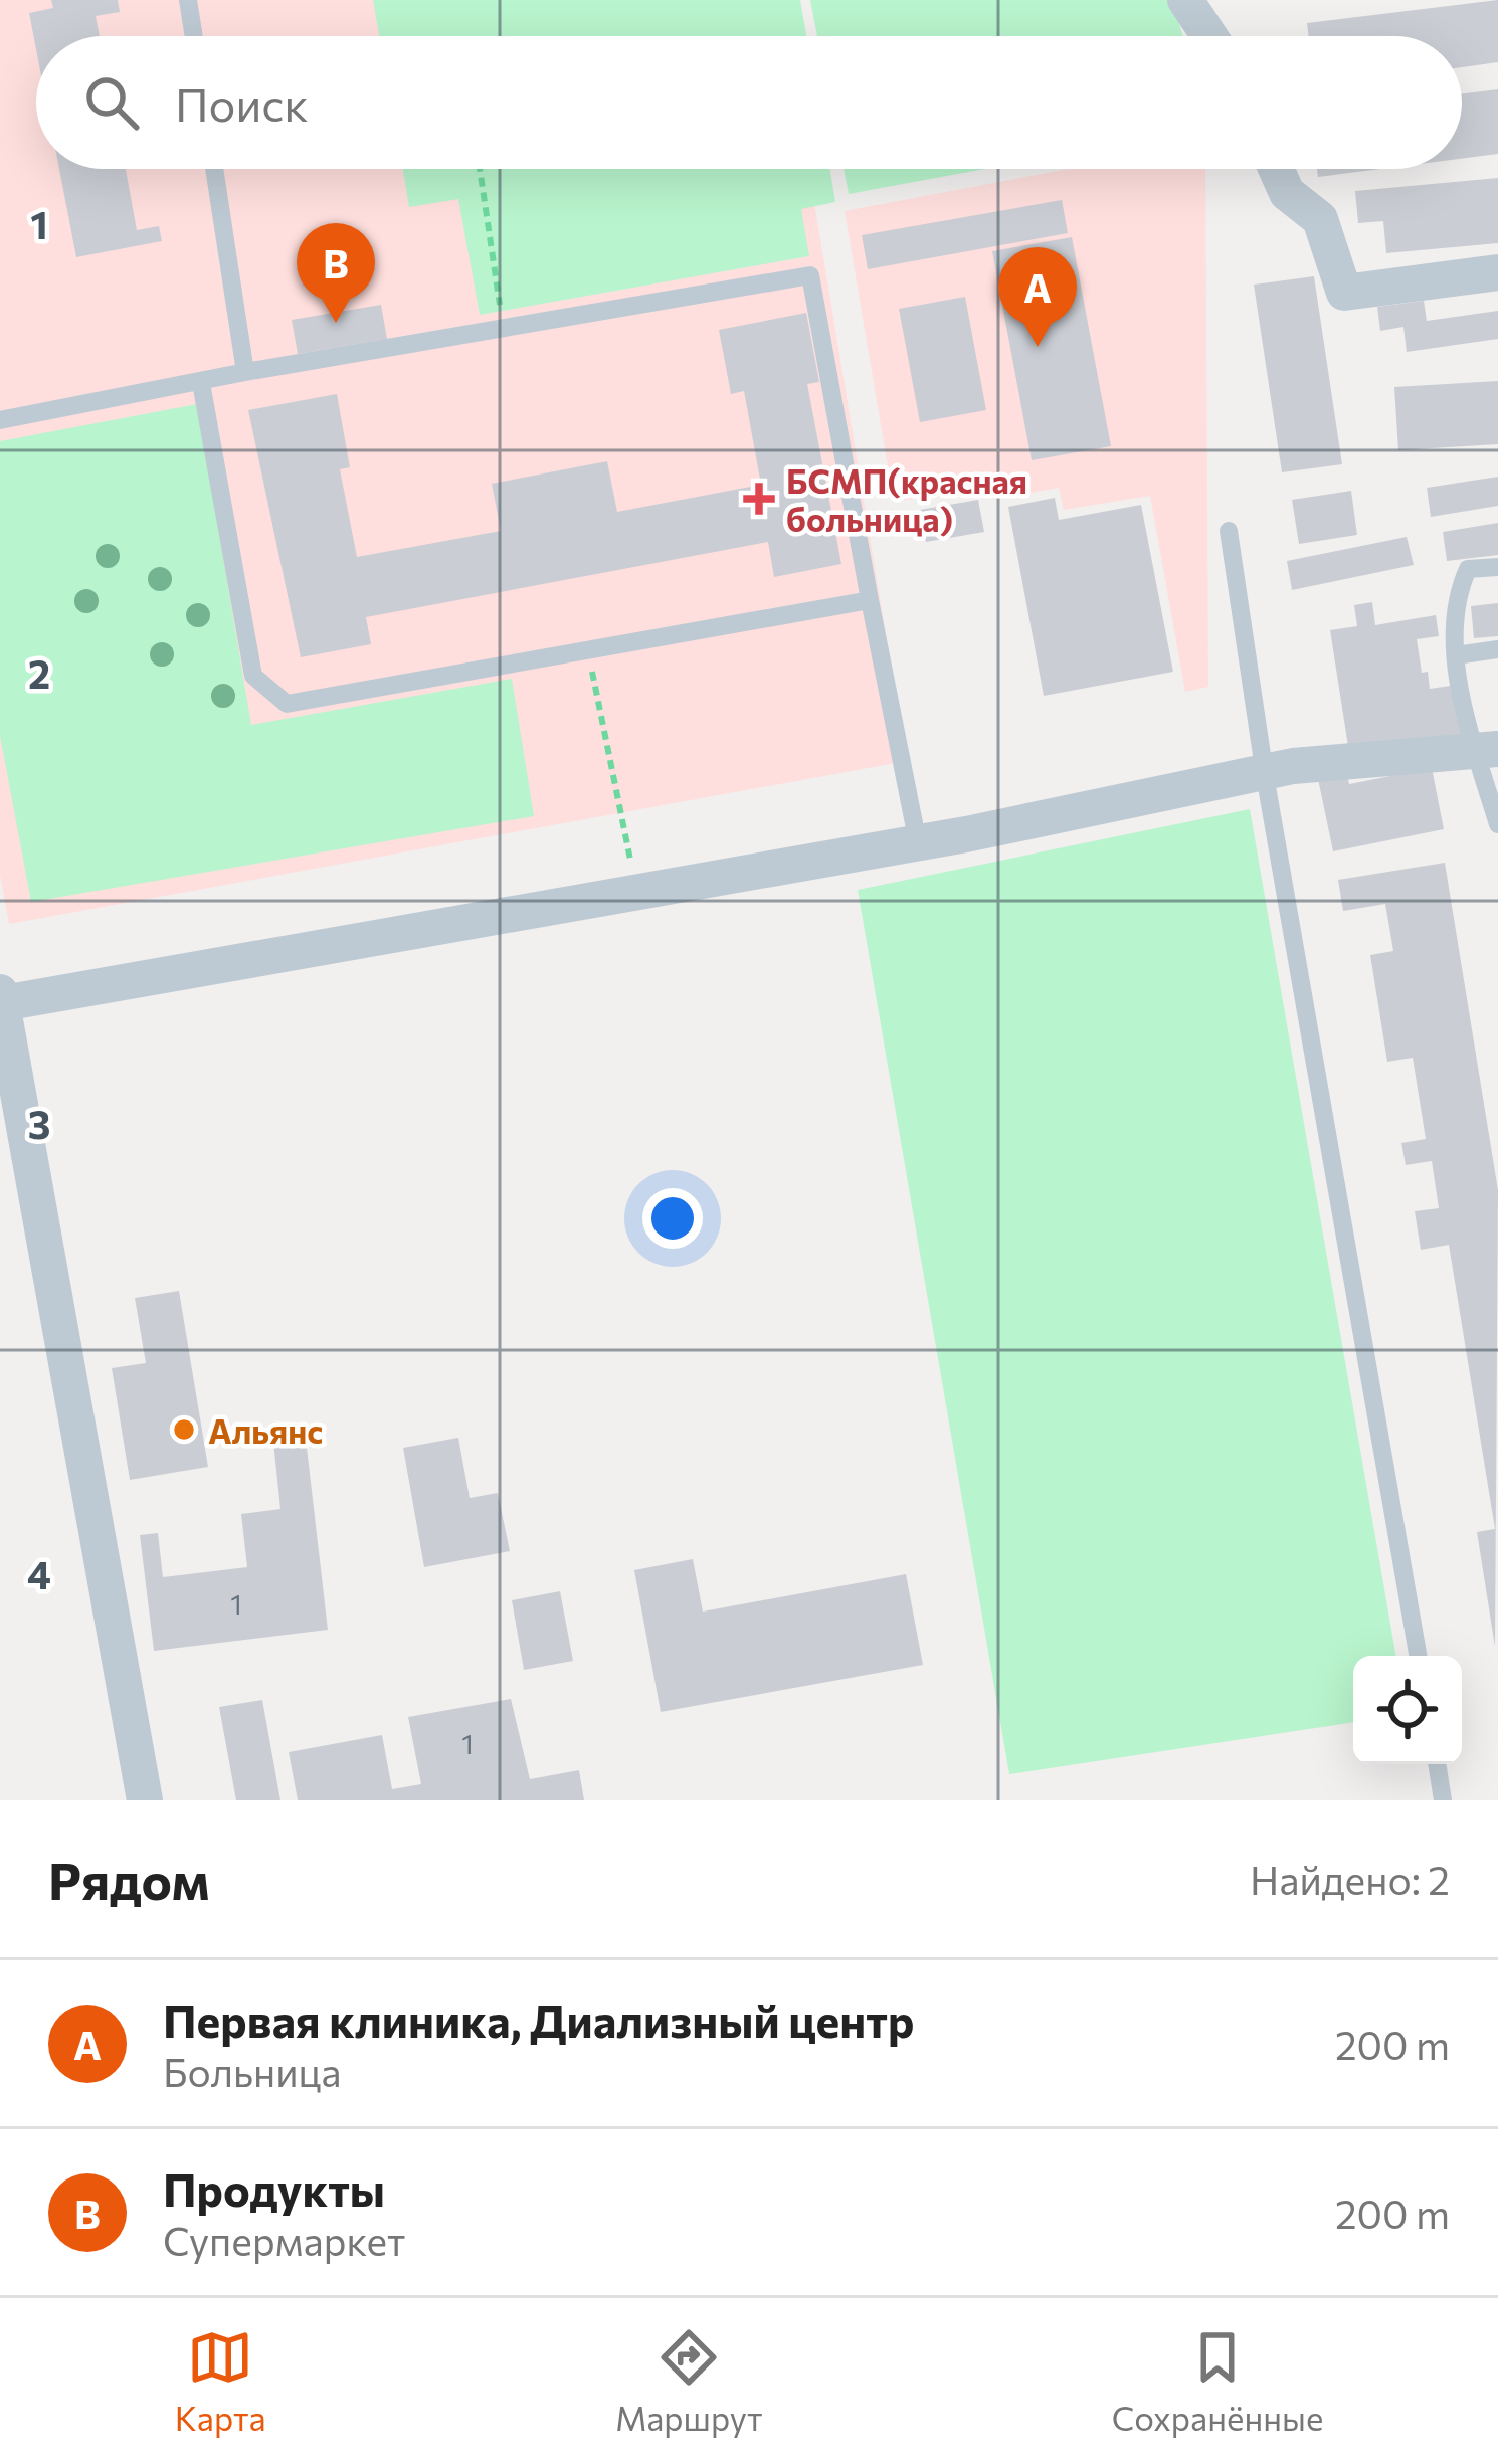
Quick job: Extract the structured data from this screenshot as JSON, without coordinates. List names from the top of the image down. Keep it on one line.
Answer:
{"places":{"health":["БСМП(красная больница)"],"other":["Альянс"]},"house_numbers":["1","1"],"page":{"search":"Поиск","pins":["B","A"],"heading":["Рядом","Найдено: 2"],"list":[{"mark":"A","name":"Первая клиника, Диализный центр","note":"Больница","value":"200 m"},{"mark":"B","name":"Продукты","note":"Супермаркет","value":"200 m"}],"nav":["Карта","Маршрут","Сохранённые"]},"grid":{"rows":["1","2","3","4"]}}
